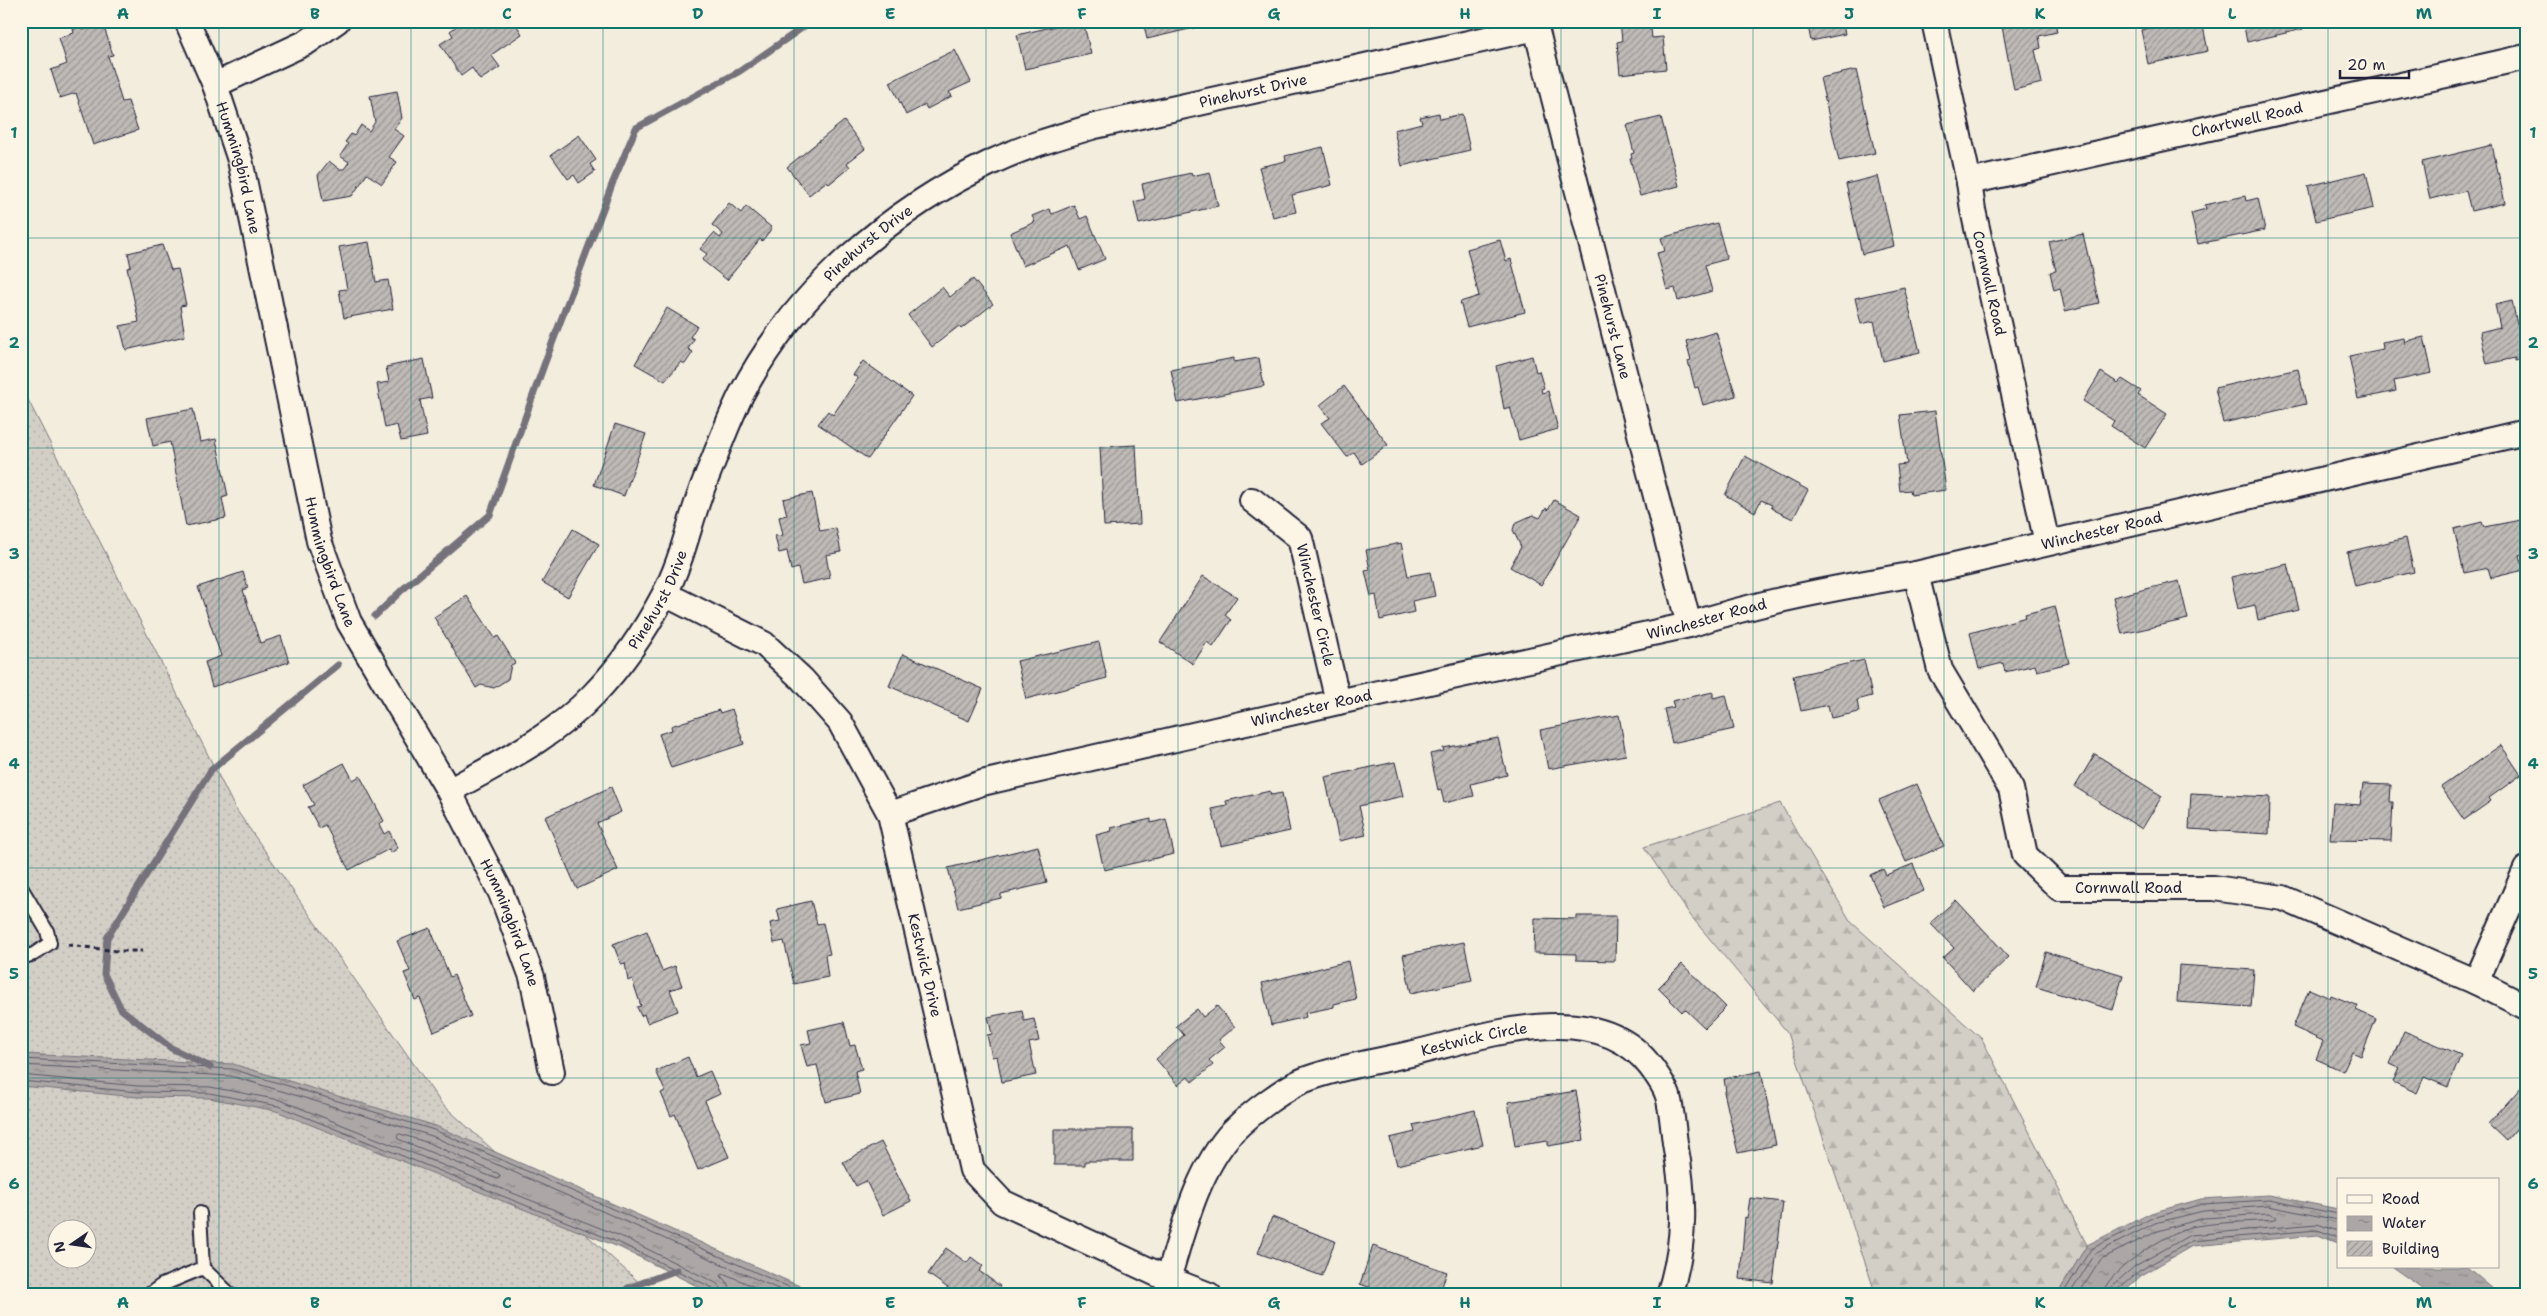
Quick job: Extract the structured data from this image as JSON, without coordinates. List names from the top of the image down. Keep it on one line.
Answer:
{"streets":{"street":["Pinehurst Drive","Chartwell Road","Hummingbird Lane","Cornwall Road","Pinehurst Lane","Winchester Road","Winchester Circle","Kestwick Drive","Kestwick Circle"]},"crossings":[["Pinehurst Drive","Hummingbird Lane"],["Pinehurst Drive","Pinehurst Lane"],["Pinehurst Drive","Kestwick Drive"],["Chartwell Road","Cornwall Road"],["Cornwall Road","Winchester Road"],["Pinehurst Lane","Winchester Road"],["Winchester Road","Winchester Circle"],["Winchester Road","Kestwick Drive"],["Kestwick Drive","Kestwick Circle"]],"legend":["Road","Water","Building"],"scale_bar":"20 m","north":"left","grid":{"columns":["A","B","C","D","E","F","G","H","I","J","K","L","M"],"rows":["1","2","3","4","5","6"]}}
